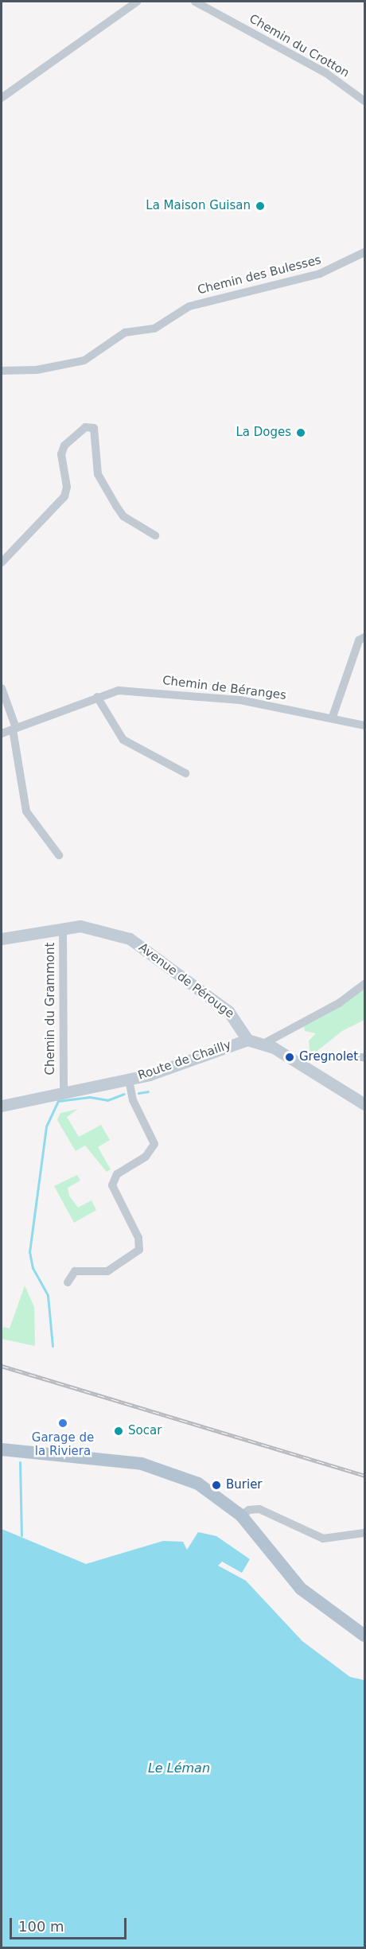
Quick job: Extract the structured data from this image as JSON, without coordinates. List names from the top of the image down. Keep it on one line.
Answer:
{"streets":{"street":["Chemin du Crotton","Chemin des Bulesses","Chemin de Béranges","Avenue de Pérouge","Chemin du Grammont","Route de Chailly"]},"crossings":[["Avenue de Pérouge","Chemin du Grammont"],["Avenue de Pérouge","Route de Chailly"],["Chemin du Grammont","Route de Chailly"]],"water":["Le Léman"],"places":["La Maison Guisan","La Doges","Gregnolet","Garage de la Riviera","Socar","Burier"],"scale_bar":"100 m"}
